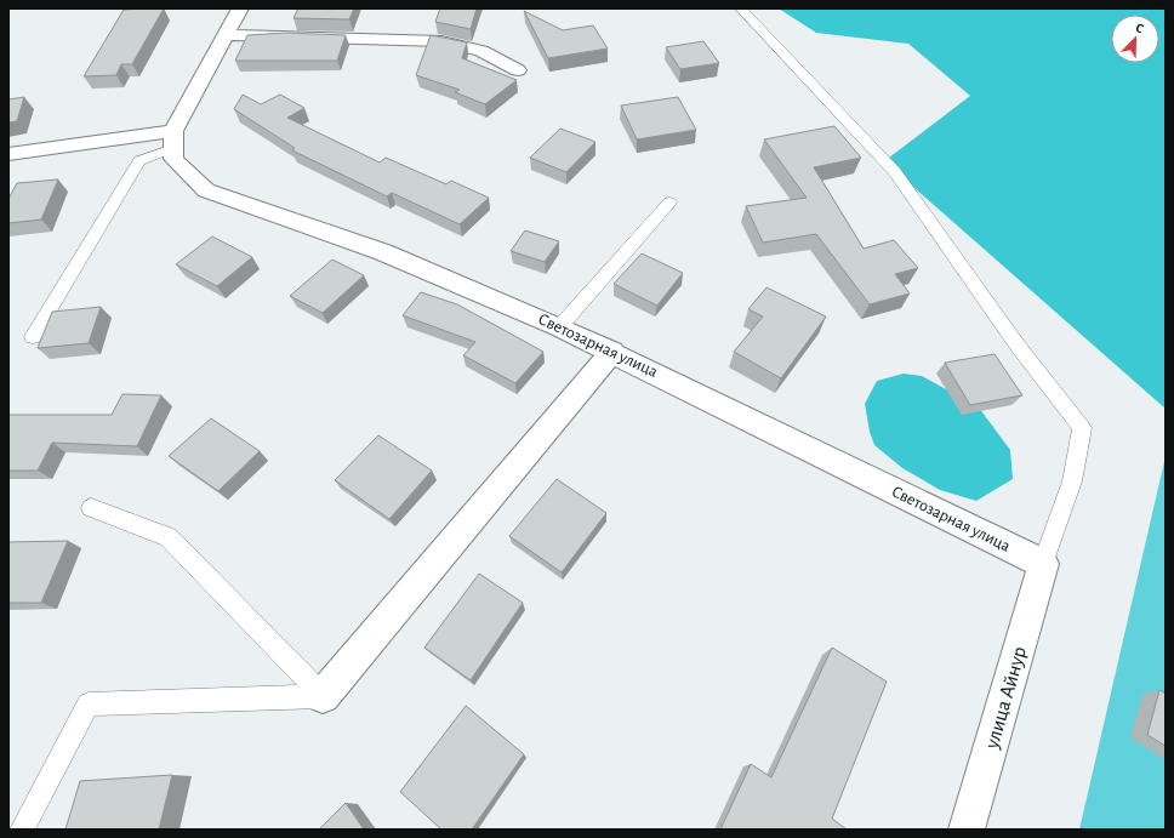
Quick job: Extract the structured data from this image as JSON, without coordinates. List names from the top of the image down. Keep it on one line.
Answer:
{"streets":{"street":["Светозарная улица","улица Айнур"]},"crossings":[["Светозарная улица","улица Айнур"]],"north":"top right"}
